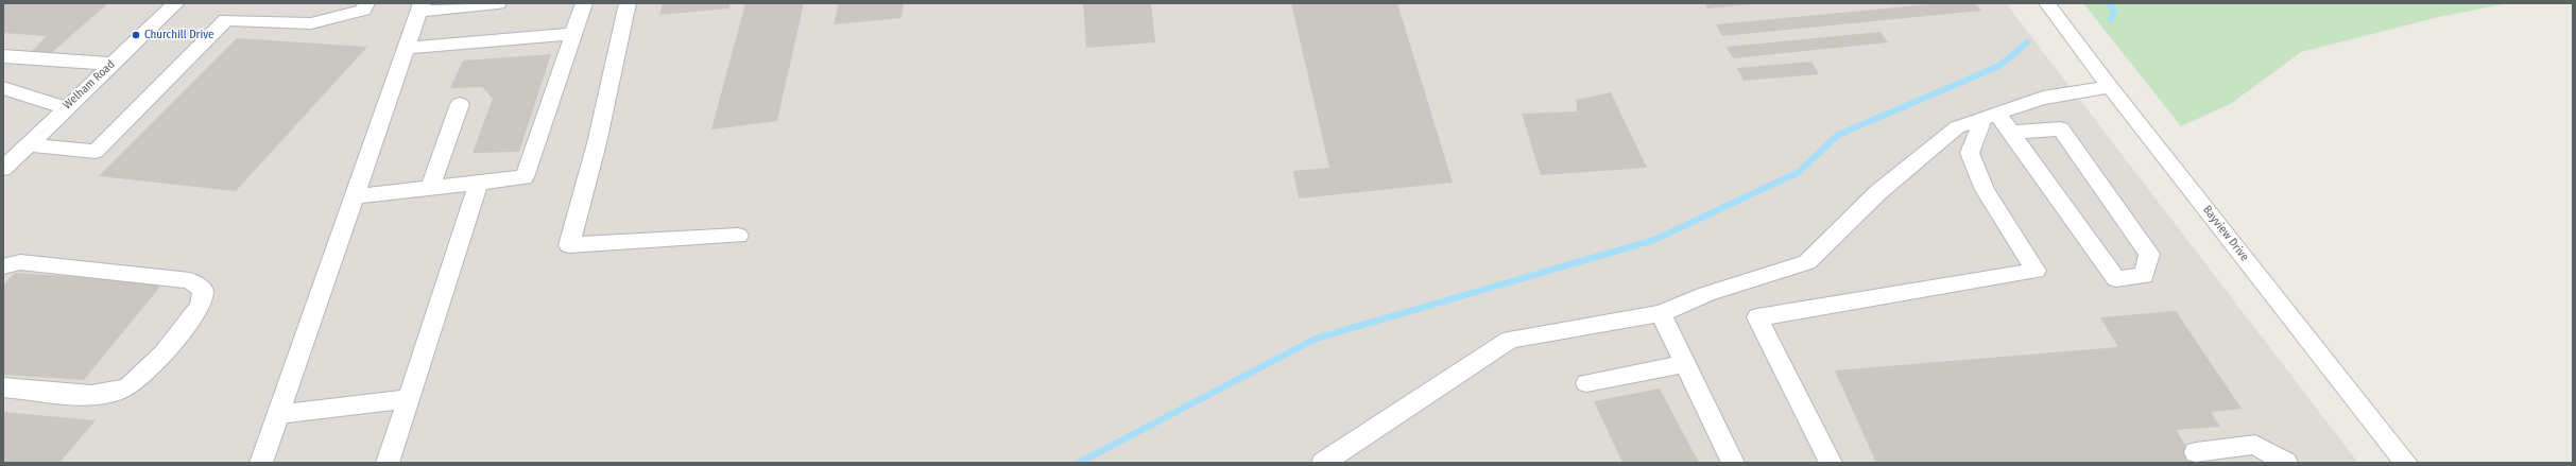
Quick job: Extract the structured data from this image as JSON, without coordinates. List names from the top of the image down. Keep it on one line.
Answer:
{"streets":{"street":["Welham Road","Bayview Drive"]},"places":["Churchill Drive"]}
